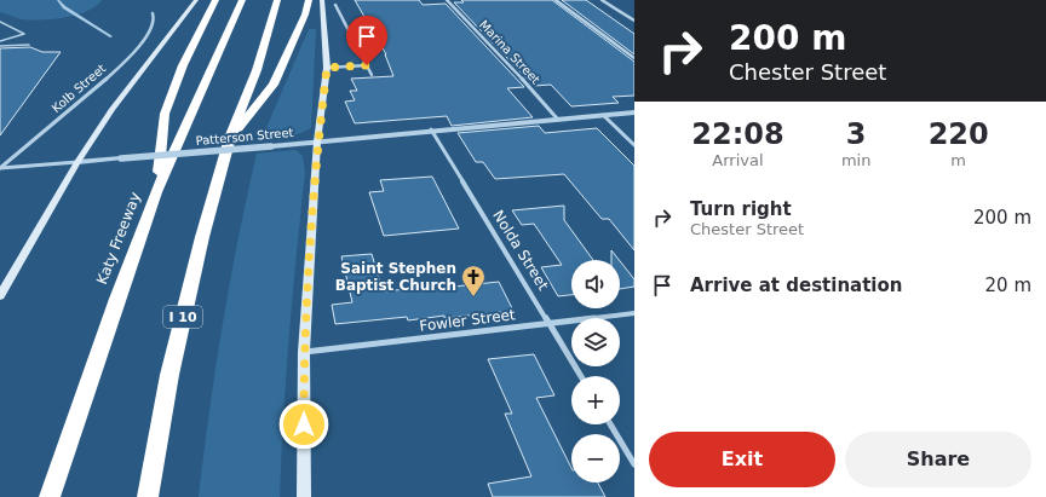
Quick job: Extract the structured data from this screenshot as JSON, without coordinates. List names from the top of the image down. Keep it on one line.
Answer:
{"streets":{"highway":["Katy Freeway","I 10"],"street":["Marina Street","Kolb Street","Patterson Street","Nolda Street","Fowler Street"]},"crossings":[["Marina Street","Patterson Street"],["Kolb Street","Patterson Street"],["Patterson Street","Nolda Street"],["Nolda Street","Fowler Street"]],"places":{"church":["Saint Stephen Baptist Church"]},"page":{"turn":["200 m","Chester Street"],"eta":["22:08","Arrival","3","min","220","m"],"list":[{"name":"Turn right","note":"Chester Street","value":"200 m"},{"name":"Arrive at destination","value":"20 m"}],"map_buttons":["+","−"],"buttons":["Exit","Share"]}}
